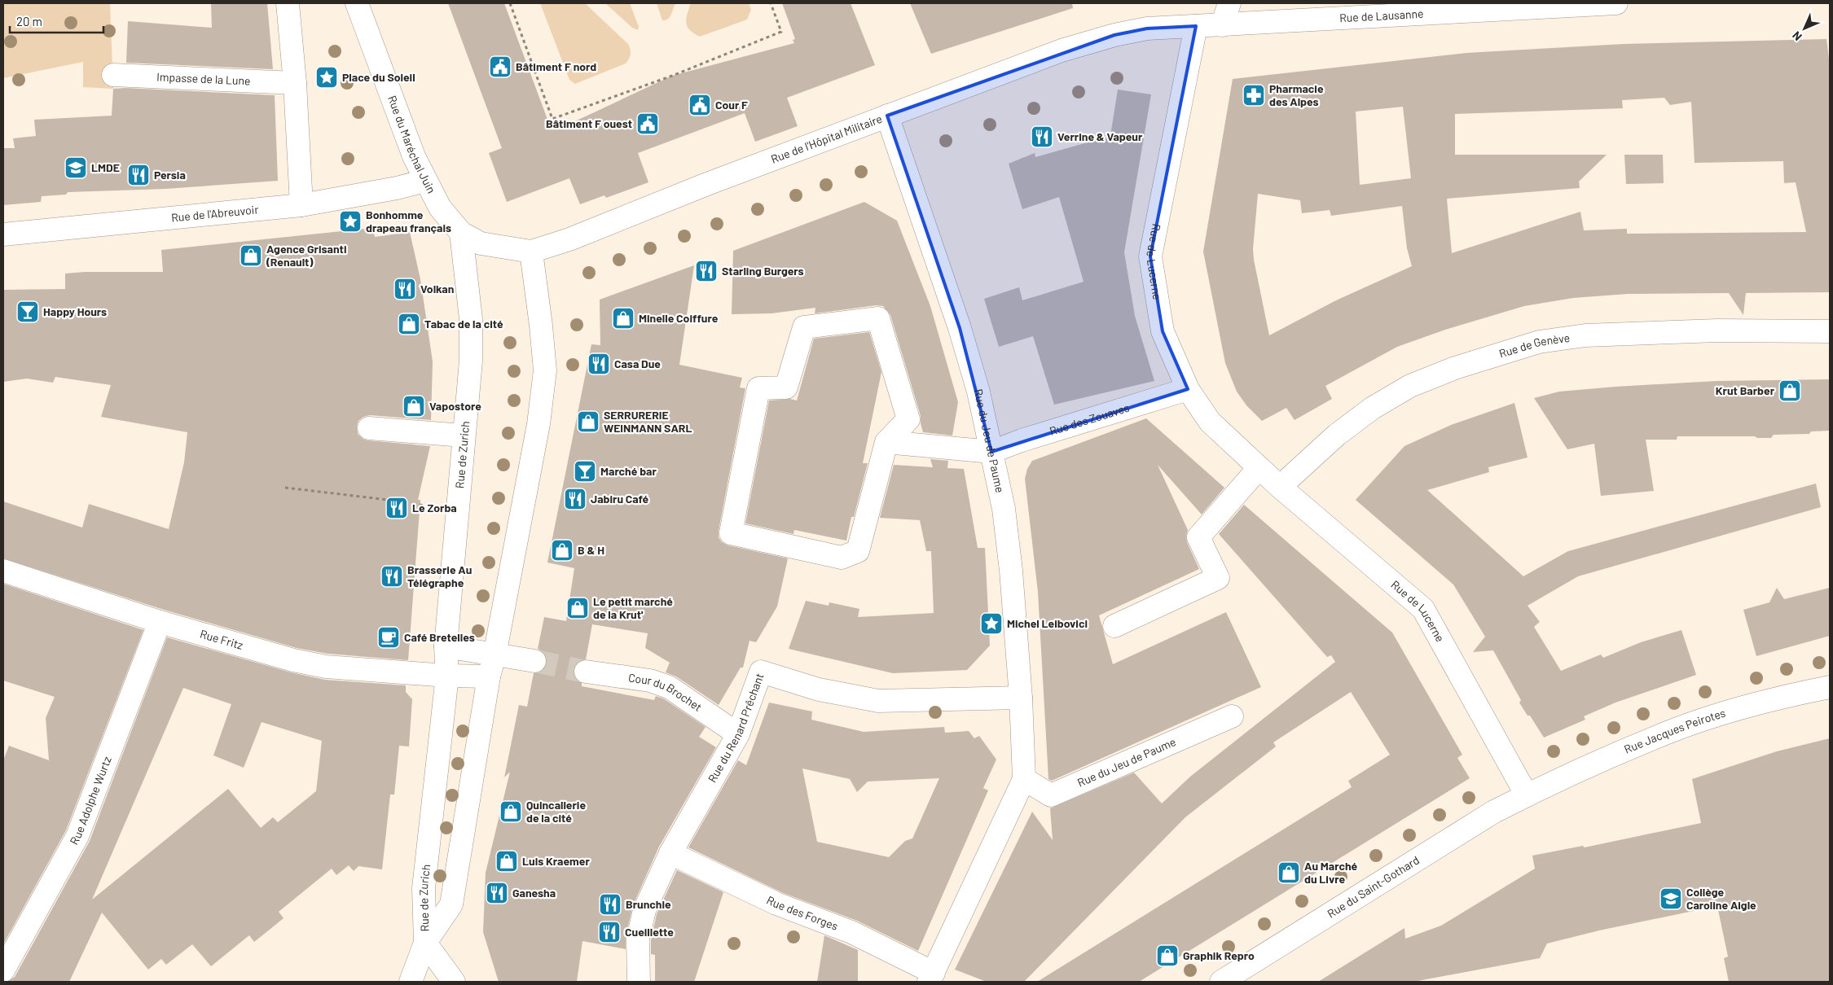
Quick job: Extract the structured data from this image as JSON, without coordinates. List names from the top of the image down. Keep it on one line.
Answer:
{"streets":{"street":["Rue de Lausanne","Impasse de la Lune","Rue de l'Hôpital Militaire","Rue du Maréchal Juin","Rue de l'Abreuvoir","Rue de Lucerne","Rue de Genève","Rue des Zouaves","Rue du Jeu de Paume","Rue de Zurich","Rue Fritz","Cour du Brochet","Rue du Renard Prêchant","Rue Jacques Peirotes","Rue Adolphe Wurtz","Rue du Saint-Gothard","Rue des Forges"]},"crossings":[["Rue de Lausanne","Rue de l'Hôpital Militaire"],["Rue de Lausanne","Rue de Lucerne"],["Rue de l'Hôpital Militaire","Rue du Maréchal Juin"],["Rue de l'Hôpital Militaire","Rue de Lucerne"],["Rue de l'Hôpital Militaire","Rue du Jeu de Paume"],["Rue de l'Hôpital Militaire","Rue de Zurich"],["Rue du Maréchal Juin","Rue de l'Abreuvoir"],["Rue du Maréchal Juin","Rue de Zurich"],["Rue de Lucerne","Rue de Genève"],["Rue de Lucerne","Rue des Zouaves"],["Rue de Lucerne","Rue Jacques Peirotes"],["Rue de Lucerne","Rue du Saint-Gothard"],["Rue des Zouaves","Rue du Jeu de Paume"],["Rue du Jeu de Paume","Rue du Renard Prêchant"],["Rue du Jeu de Paume","Rue des Forges"],["Rue de Zurich","Rue Fritz"],["Rue Fritz","Rue Adolphe Wurtz"],["Cour du Brochet","Rue du Renard Prêchant"],["Rue du Renard Prêchant","Rue des Forges"],["Rue Jacques Peirotes","Rue du Saint-Gothard"]],"places":{"public building":["Bâtiment F nord","Cour F","Bâtiment F ouest"],"place":["Place du Soleil","Bonhomme drapeau français","Michel Leibovici"],"pharmacy":["Pharmacie des Alpes"],"restaurant":["Verrine & Vapeur","Persia","Starling Burgers","Volkan","Casa Due","Jabiru Café","Le Zorba","Brasserie Au Télégraphe","Ganesha","Brunchie","Cueillette"],"school or university":["LMDE","Collège Caroline Aigle"],"shop":["Agence Grisanti (Renault)","Minelle Coiffure","Tabac de la cité","Krut Barber","Vapostore","SERRURERIE WEINMANN SARL","B & H","Le petit marché de la Krut'","Quincallerie de la cité","Luis Kraemer","Au Marché du Livre","Graphik Repro"],"bar":["Happy Hours","Marché bar"],"cafe":["Café Bretelles"]},"scale_bar":"20 m","north":"bottom left"}
